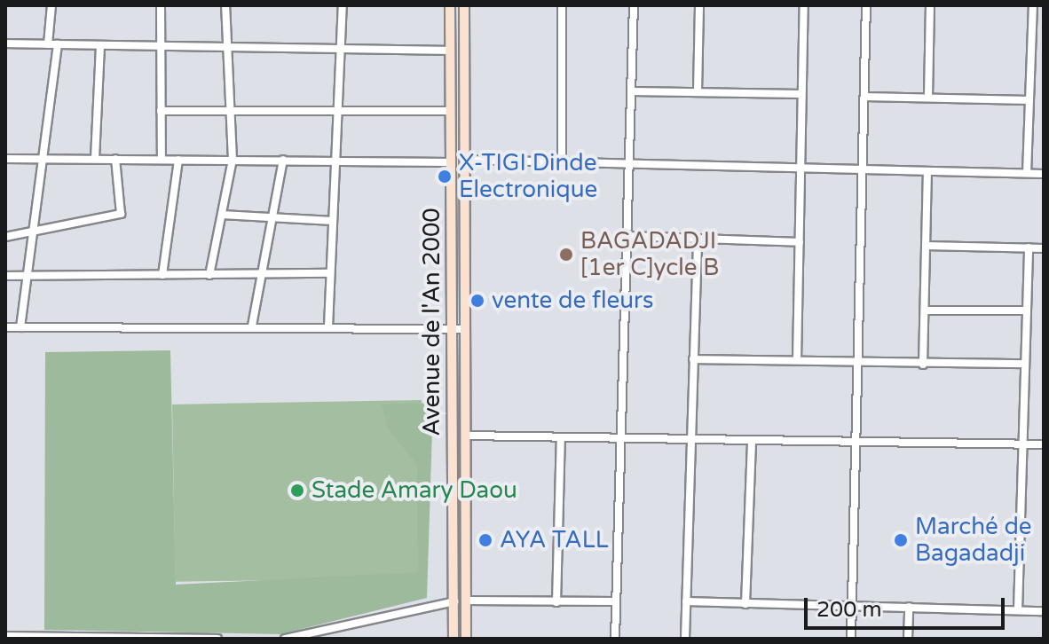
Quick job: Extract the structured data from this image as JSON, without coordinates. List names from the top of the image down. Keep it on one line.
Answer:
{"streets":{"main road":["Avenue de l'An 2000"]},"places":["X-TIGI Dinde Electronique","BAGADADJI [1er C]ycle B","vente de fleurs","Stade Amary Daou","AYA TALL","Marché de Bagadadji"],"scale_bar":"200 m"}
